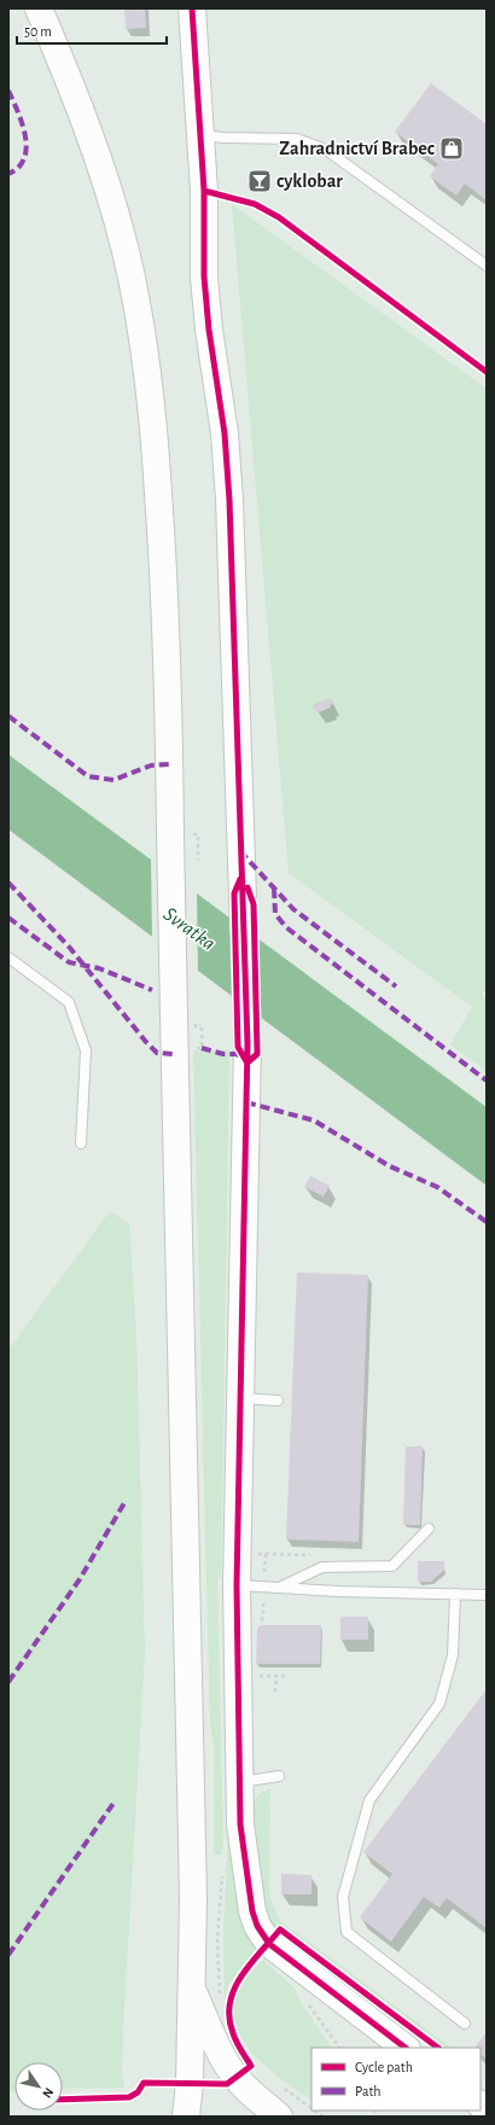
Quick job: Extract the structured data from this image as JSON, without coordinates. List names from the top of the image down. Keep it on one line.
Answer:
{"water":["Svratka"],"places":{"shop":["Zahradnictví Brabec"],"bar":["cyklobar"]},"legend":["Cycle path","Path"],"scale_bar":"50 m","north":"bottom right"}
